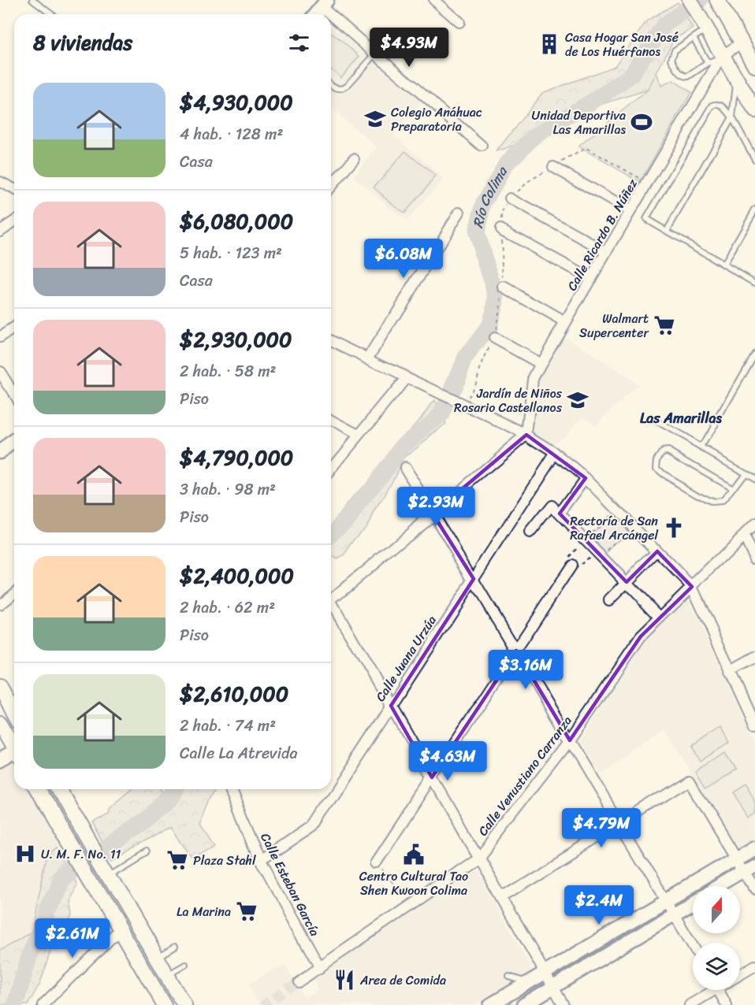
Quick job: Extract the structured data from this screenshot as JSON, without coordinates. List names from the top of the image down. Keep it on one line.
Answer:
{"streets":{"street":["Calle Ricardo B. Núñez","Calle Juana Urzúa","Calle Venustiano Carranza","Calle Esteban García"]},"crossings":[["Calle Juana Urzúa","Calle Esteban García"],["Calle Venustiano Carranza","Calle Esteban García"]],"districts":["Las Amarillas"],"water":["Río Colima"],"places":{"building":["Casa Hogar San José de Los Huérfanos"],"school or university":["Colegio Anáhuac Preparatoria","Jardín de Niños Rosario Castellanos"],"sports":["Unidad Deportiva Las Amarillas"],"supermarket":["Walmart Supercenter","Plaza Stahl","La Marina"],"church":["Rectoría de San Rafael Arcángel"],"hospital":["U. M. F. No. 11"],"public building":["Centro Cultural Tao Shen Kwoon Colima"],"restaurant":["Area de Comida"]},"north":"top","page":{"heading":"8 viviendas","price":["$4.93M","$6.08M","$2.93M","$3.16M","$4.63M","$4.79M","$2.4M","$2.61M"],"list":[{"name":"$4,930,000","note":"4 hab. · 128 m² · Casa"},{"name":"$6,080,000","note":"5 hab. · 123 m² · Casa"},{"name":"$2,930,000","note":"2 hab. · 58 m² · Piso"},{"name":"$4,790,000","note":"3 hab. · 98 m² · Piso"},{"name":"$2,400,000","note":"2 hab. · 62 m² · Piso"},{"name":"$2,610,000","note":"2 hab. · 74 m² · Calle La Atrevida"}]}}
